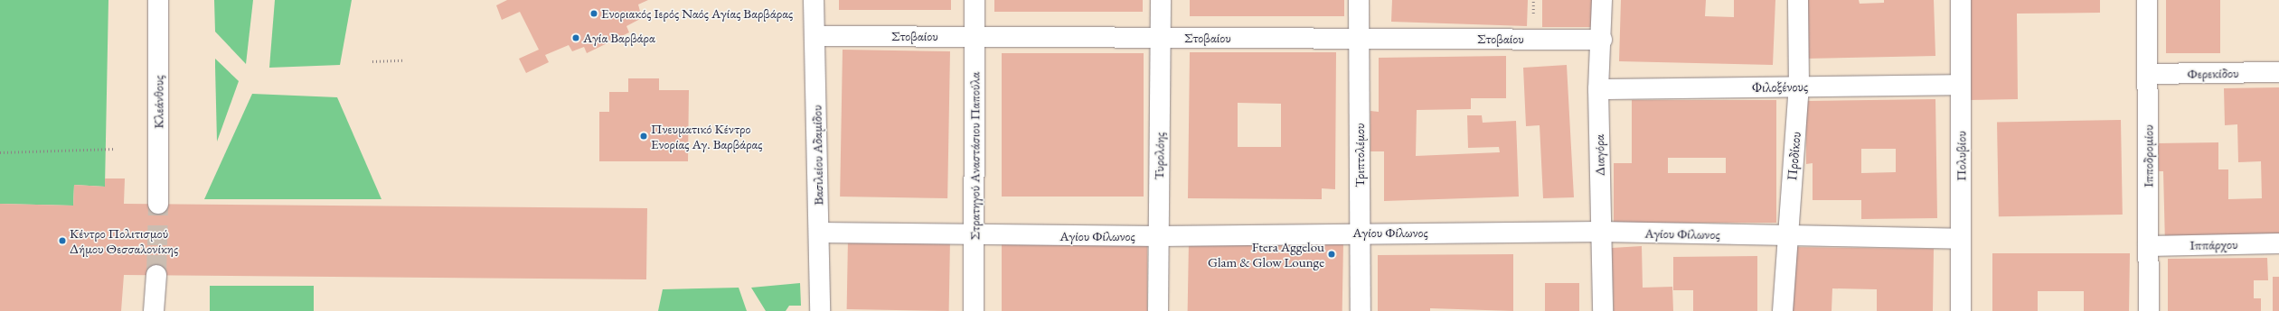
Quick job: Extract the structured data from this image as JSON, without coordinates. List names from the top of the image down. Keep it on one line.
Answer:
{"streets":{"street":["Στοβαίου","Φερεκίδου","Φιλοξένους","Κλεάνθους","Βασιλείου Αδαμίδου","Τριπτολέμου","Διαγόρα","Στρατηγού Αναστάσιου Παπούλα","Τυρολόης","Προδίκου","Πολυβίου","Ιπποδρομίου","Αγίου Φίλωνος","Ιππάρχου"]},"crossings":[["Στοβαίου","Βασιλείου Αδαμίδου"],["Στοβαίου","Τριπτολέμου"],["Στοβαίου","Διαγόρα"],["Στοβαίου","Στρατηγού Αναστάσιου Παπούλα"],["Στοβαίου","Τυρολόης"],["Φερεκίδου","Ιπποδρομίου"],["Φιλοξένους","Διαγόρα"],["Φιλοξένους","Προδίκου"],["Φιλοξένους","Πολυβίου"],["Βασιλείου Αδαμίδου","Αγίου Φίλωνος"],["Τριπτολέμου","Αγίου Φίλωνος"],["Διαγόρα","Αγίου Φίλωνος"],["Στρατηγού Αναστάσιου Παπούλα","Αγίου Φίλωνος"],["Τυρολόης","Αγίου Φίλωνος"],["Προδίκου","Αγίου Φίλωνος"],["Πολυβίου","Αγίου Φίλωνος"],["Ιπποδρομίου","Ιππάρχου"]],"places":["Ενοριακός Ιερός Ναός Αγίας Βαρβάρας","Αγία Βαρβάρα","Πνευματικό Κέντρο Ενορίας Αγ. Βαρβάρας","Κέντρο Πολιτισμού Δήμου Θεσσαλονίκης","Ftera Aggelou Glam & Glow Lounge"]}
